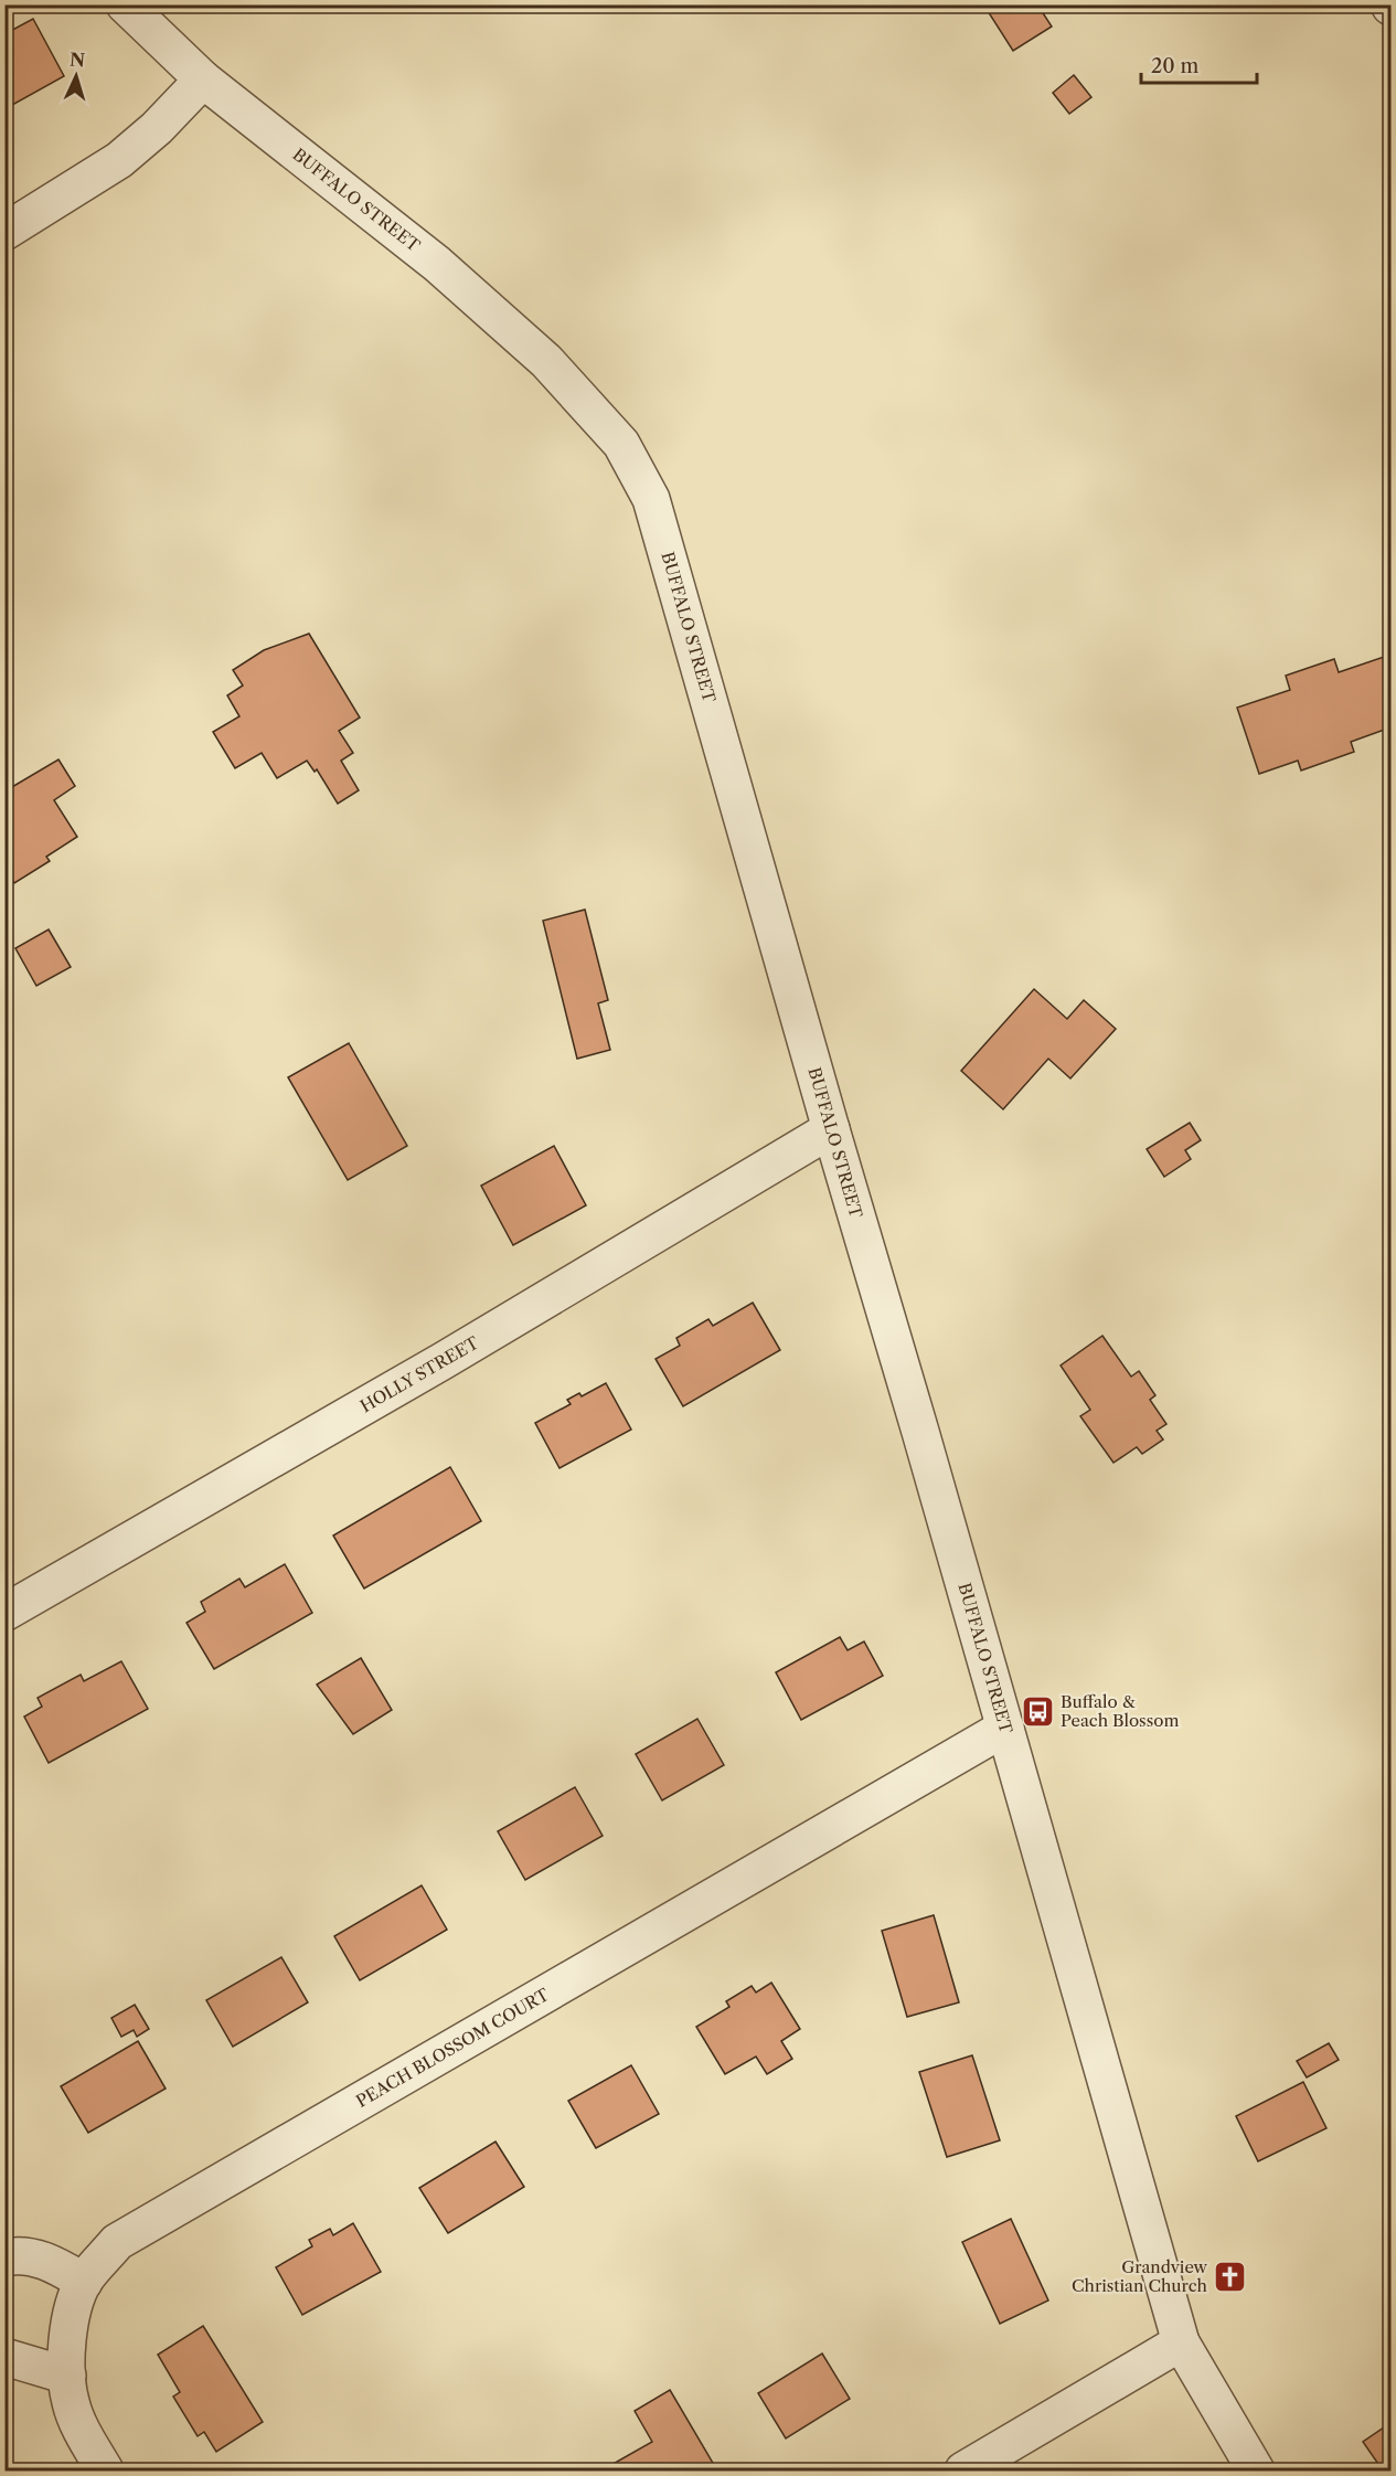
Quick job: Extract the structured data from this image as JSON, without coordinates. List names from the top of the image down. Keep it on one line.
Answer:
{"streets":{"street":["BUFFALO STREET","HOLLY STREET","PEACH BLOSSOM COURT"]},"crossings":[["BUFFALO STREET","HOLLY STREET"],["BUFFALO STREET","PEACH BLOSSOM COURT"]],"places":{"bus stop":["Buffalo & Peach Blossom"],"church":["Grandview Christian Church"]},"scale_bar":"20 m","north":"top"}
